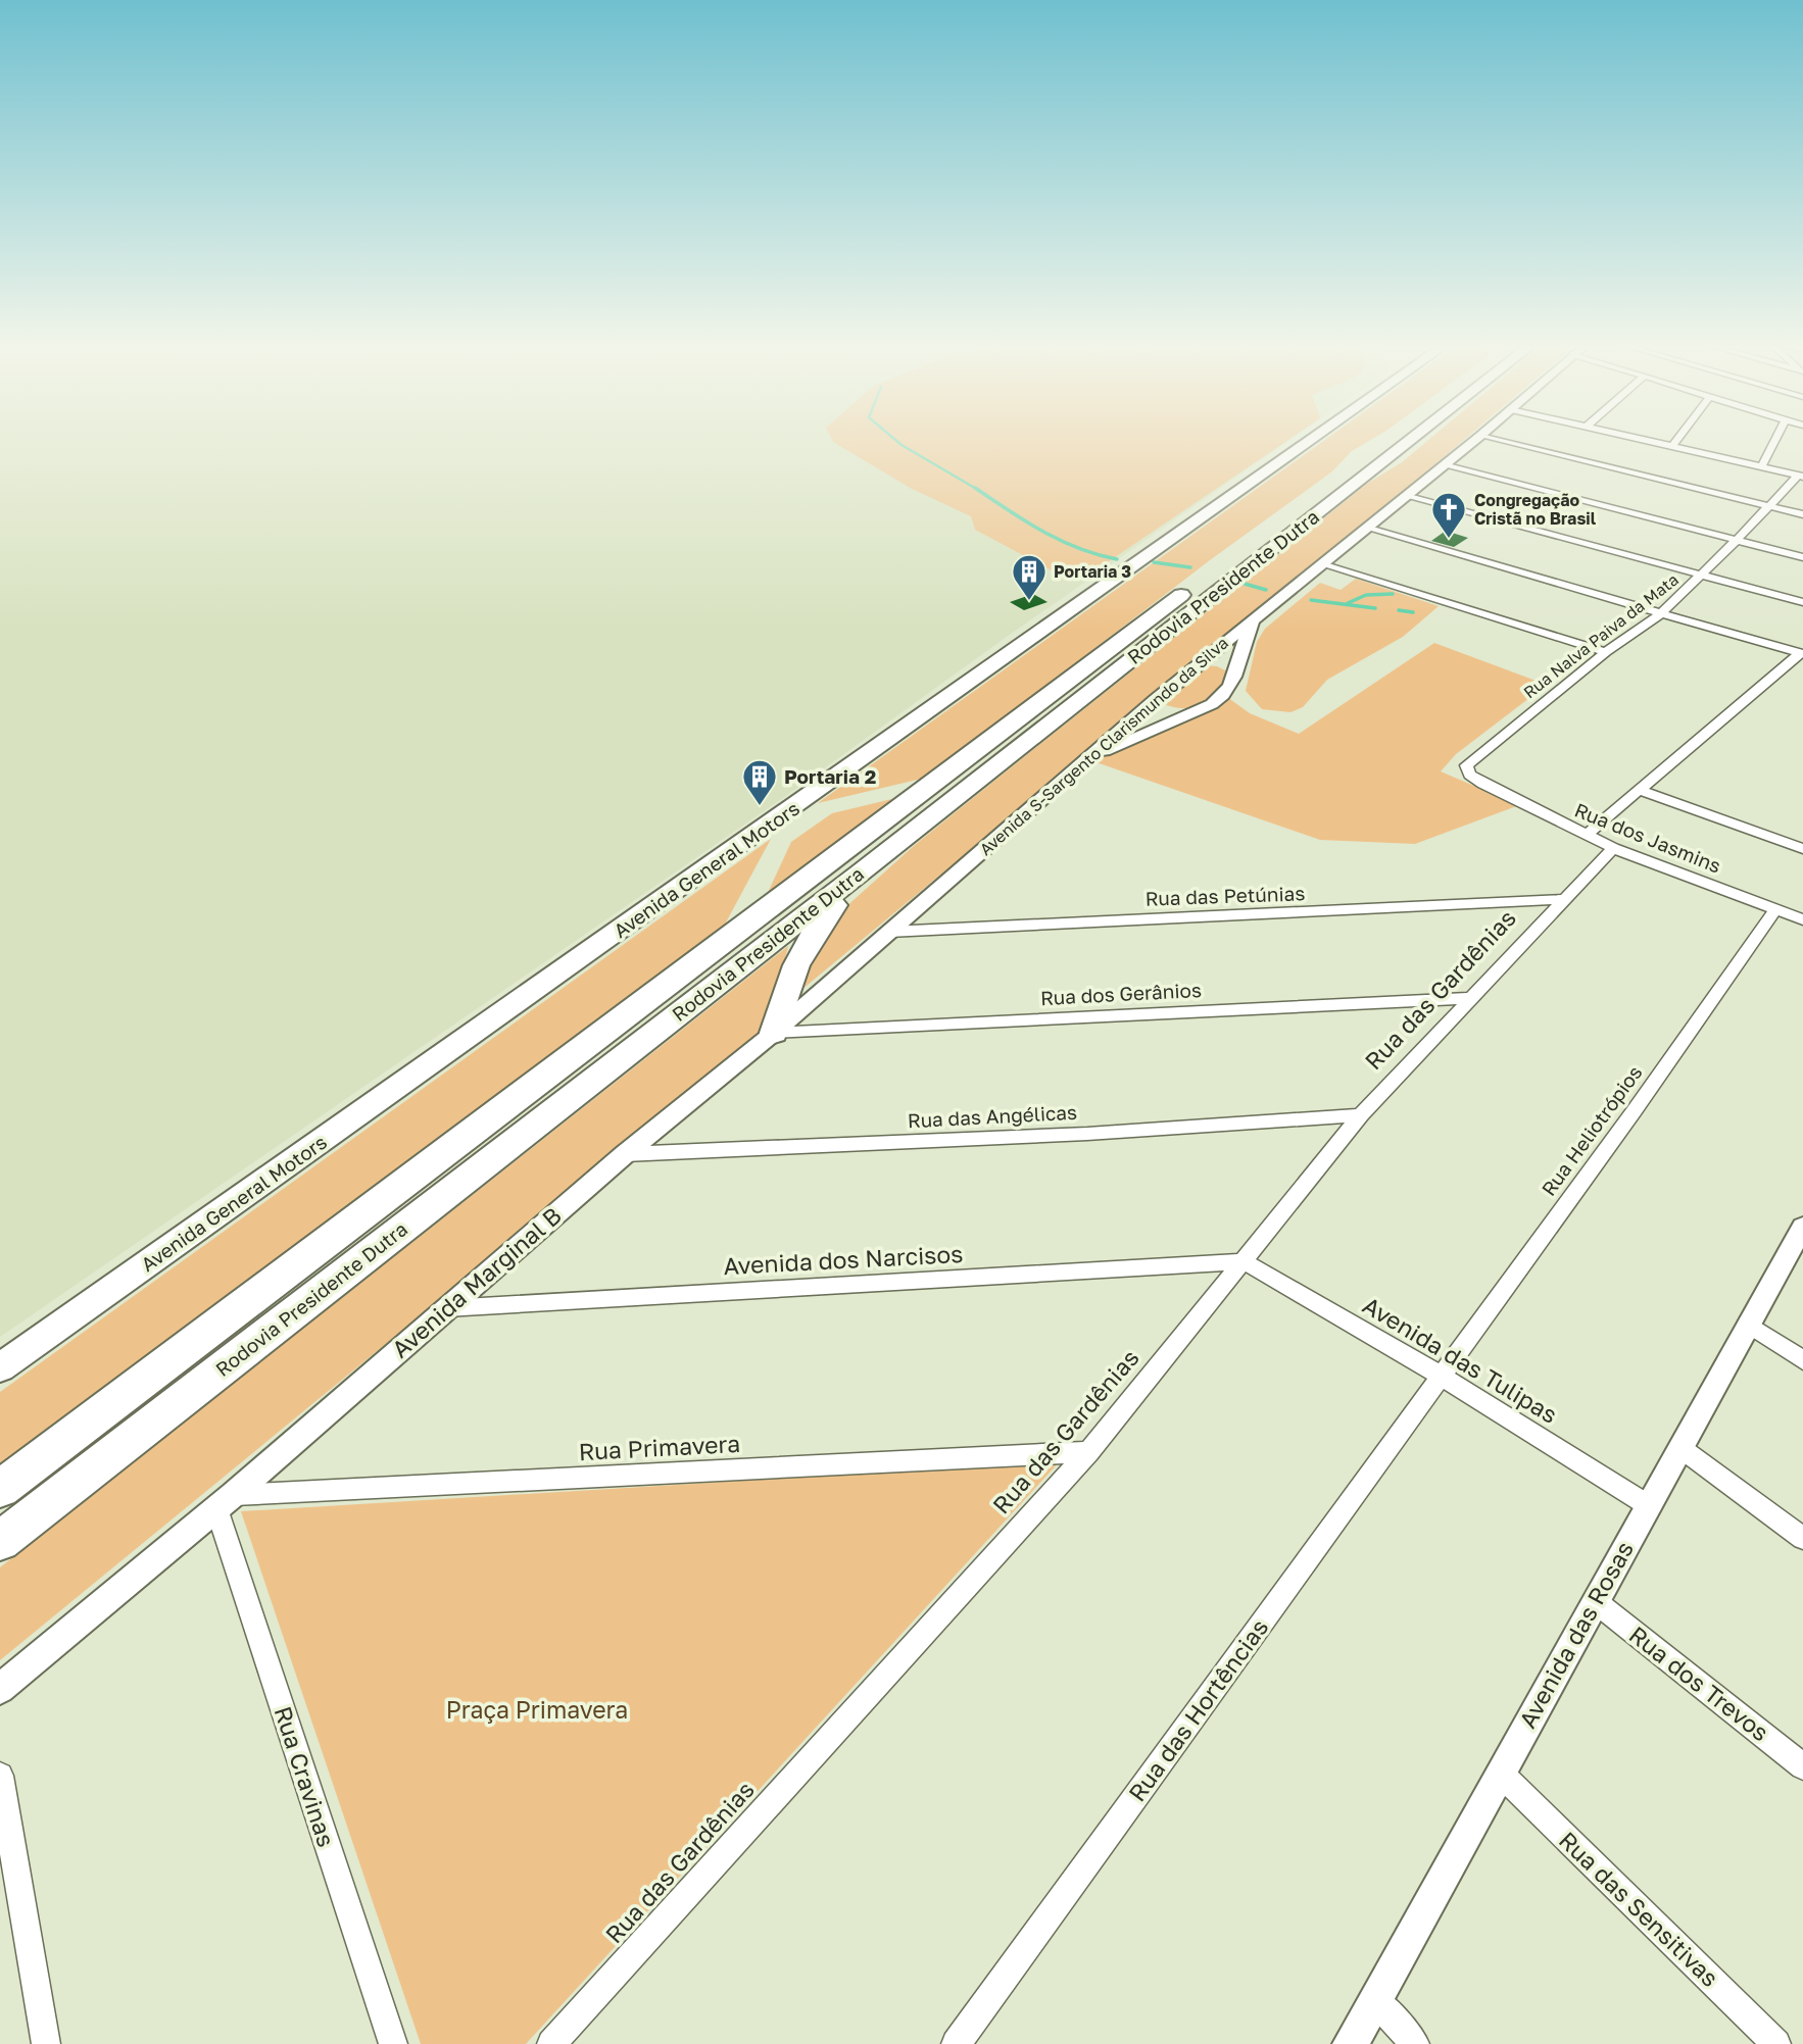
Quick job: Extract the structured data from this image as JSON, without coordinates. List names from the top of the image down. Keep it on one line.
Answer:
{"streets":{"highway":["Rodovia Presidente Dutra"],"main road":["Avenida General Motors"],"street":["Rua Nalva Paiva da Mata","Avenida S-Sargento Clarismundo da Silva","Rua dos Jasmins","Rua das Petúnias","Rua das Gardênias","Rua dos Gerânios","Rua das Angélicas","Rua Heliotrópios","Avenida dos Narcisos","Avenida Marginal B","Avenida das Tulipas","Rua Primavera","Avenida das Rosas","Rua dos Trevos","Rua das Hortências","Rua Cravinas","Rua das Sensitivas"]},"crossings":[["Rua Nalva Paiva da Mata","Rua dos Jasmins"],["Avenida S-Sargento Clarismundo da Silva","Avenida Marginal B"],["Rua dos Jasmins","Rua das Gardênias"],["Rua dos Jasmins","Rua Heliotrópios"],["Rua das Petúnias","Rua das Gardênias"],["Rua das Petúnias","Avenida Marginal B"],["Rua das Gardênias","Rua dos Gerânios"],["Rua das Gardênias","Rua das Angélicas"],["Rua das Gardênias","Avenida dos Narcisos"],["Rua das Gardênias","Avenida das Tulipas"],["Rua das Gardênias","Rua Primavera"],["Rua dos Gerânios","Avenida Marginal B"],["Rua das Angélicas","Avenida Marginal B"],["Rua Heliotrópios","Avenida das Tulipas"],["Rua Heliotrópios","Rua das Hortências"],["Avenida dos Narcisos","Avenida Marginal B"],["Avenida dos Narcisos","Avenida das Tulipas"],["Avenida Marginal B","Rua Primavera"],["Avenida Marginal B","Rua Cravinas"],["Avenida das Tulipas","Avenida das Rosas"],["Avenida das Tulipas","Rua das Hortências"],["Rua Primavera","Rua Cravinas"],["Avenida das Rosas","Rua dos Trevos"],["Avenida das Rosas","Rua das Sensitivas"]],"parks":["Praça Primavera"],"places":{"church":["Congregação Cristã no Brasil"],"building":["Portaria 3","Portaria 2"]}}
